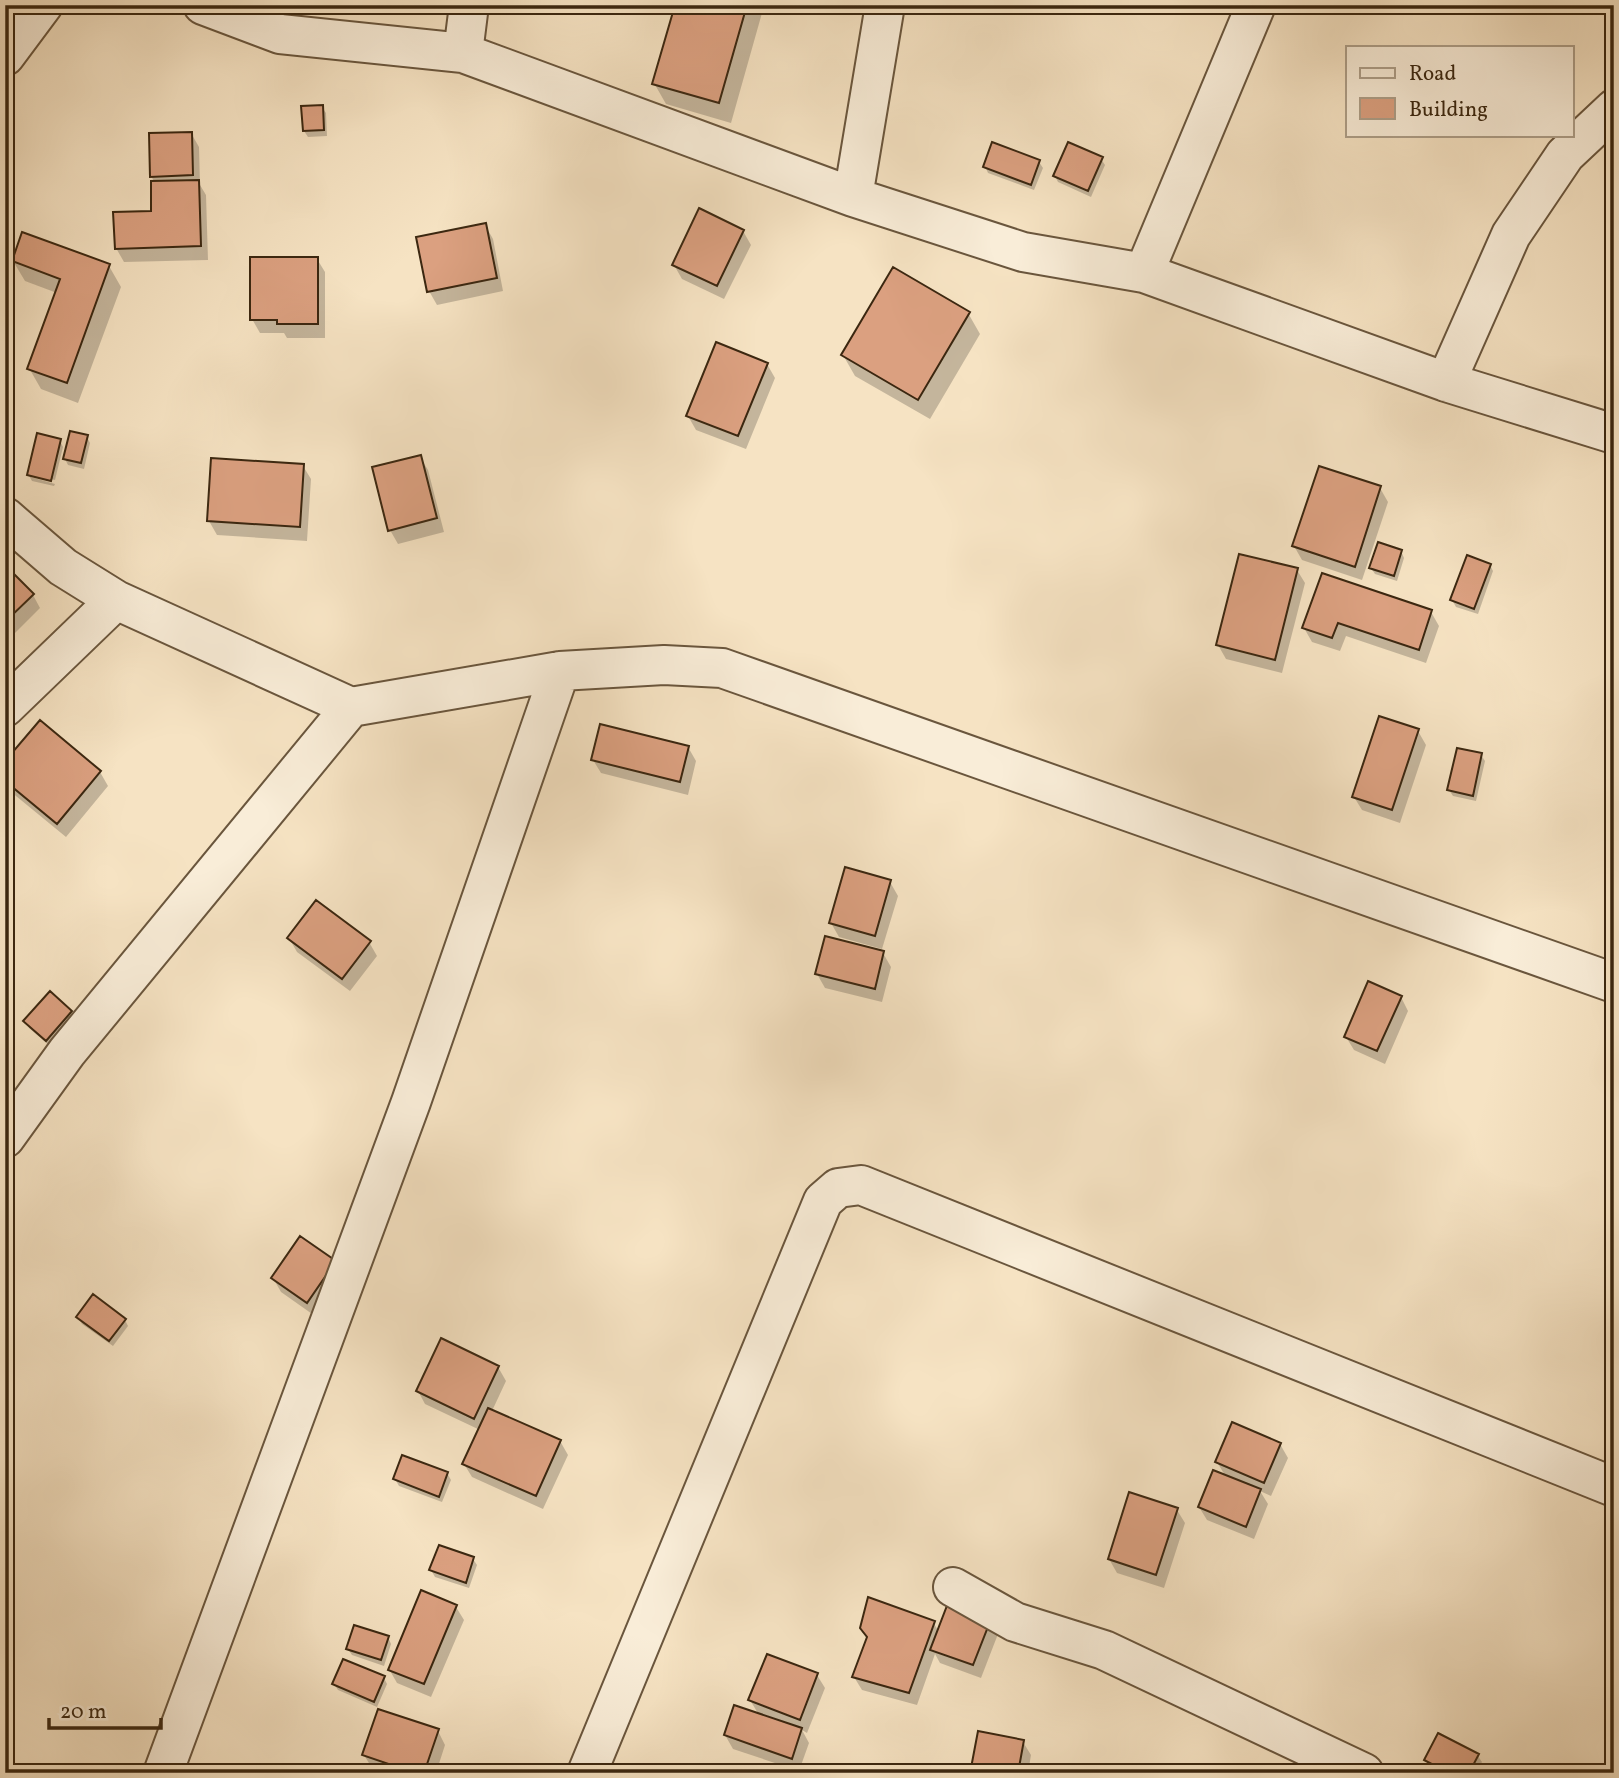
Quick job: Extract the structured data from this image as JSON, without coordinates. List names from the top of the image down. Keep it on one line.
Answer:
{"legend":["Road","Building"],"scale_bar":"20 m"}
